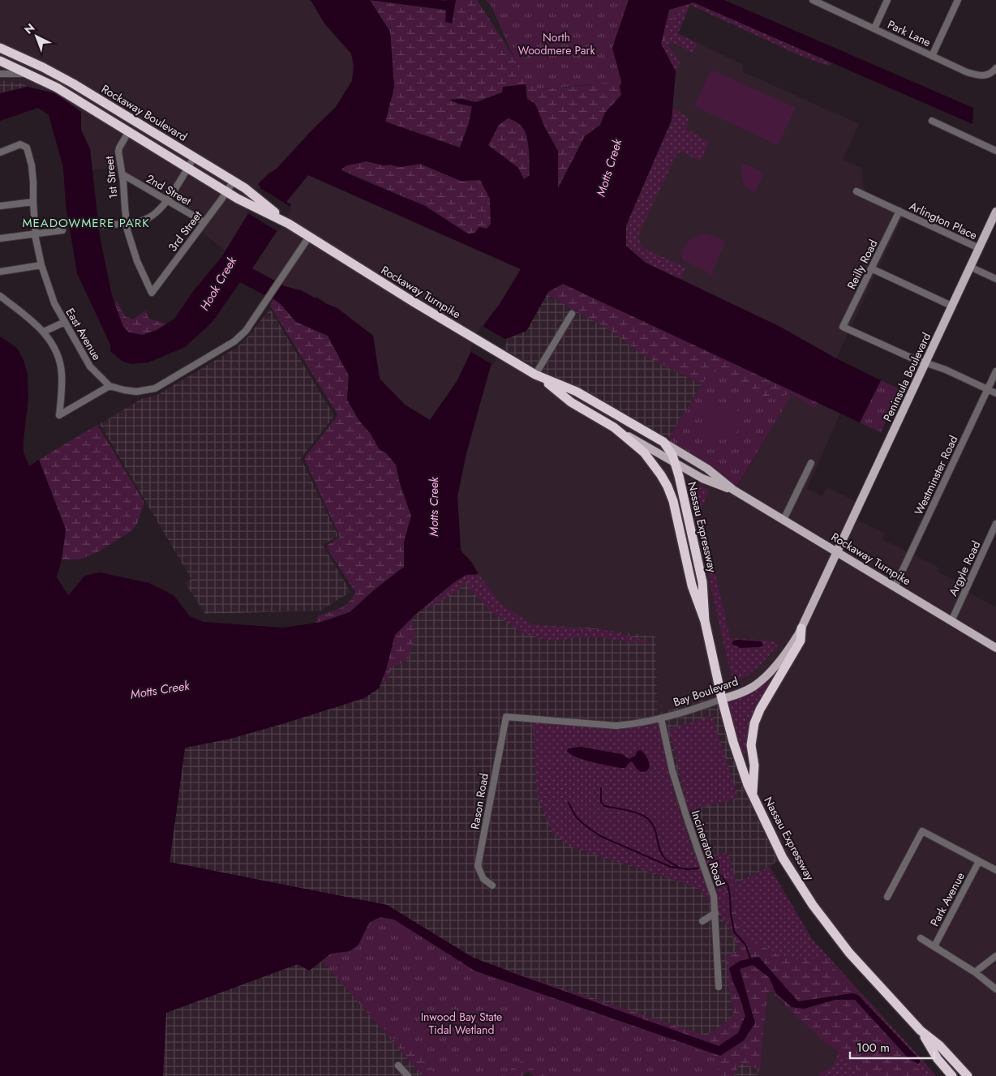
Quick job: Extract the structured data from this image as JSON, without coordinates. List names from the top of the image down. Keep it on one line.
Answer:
{"streets":{"highway":["Rockaway Boulevard","Rockaway Turnpike","Nassau Expressway"],"main road":["Peninsula Boulevard","Bay Boulevard"],"street":["Park Lane","1st Street","2nd Street","Arlington Place","3rd Street","Reilly Road","East Avenue","Westminster Road","Argyle Road","Rason Road","Incinerator Road","Park Avenue"]},"crossings":[["Rockaway Boulevard","3rd Street"],["Rockaway Boulevard","Rockaway Turnpike"],["1st Street","2nd Street"],["1st Street","3rd Street"],["2nd Street","3rd Street"],["Arlington Place","Reilly Road"],["Arlington Place","Peninsula Boulevard"],["Reilly Road","Peninsula Boulevard"],["Rockaway Turnpike","Peninsula Boulevard"],["Rockaway Turnpike","Westminster Road"],["Rockaway Turnpike","Nassau Expressway"],["Rockaway Turnpike","Argyle Road"],["Rockaway Turnpike","Bay Boulevard"],["Peninsula Boulevard","Bay Boulevard"],["Nassau Expressway","Bay Boulevard"],["Bay Boulevard","Rason Road"],["Bay Boulevard","Incinerator Road"]],"districts":["MEADOWMERE PARK"],"water":["Motts Creek","Hook Creek"],"parks":["North Woodmere Park","Inwood Bay State Tidal Wetland"],"scale_bar":"100 m","north":"top left"}
